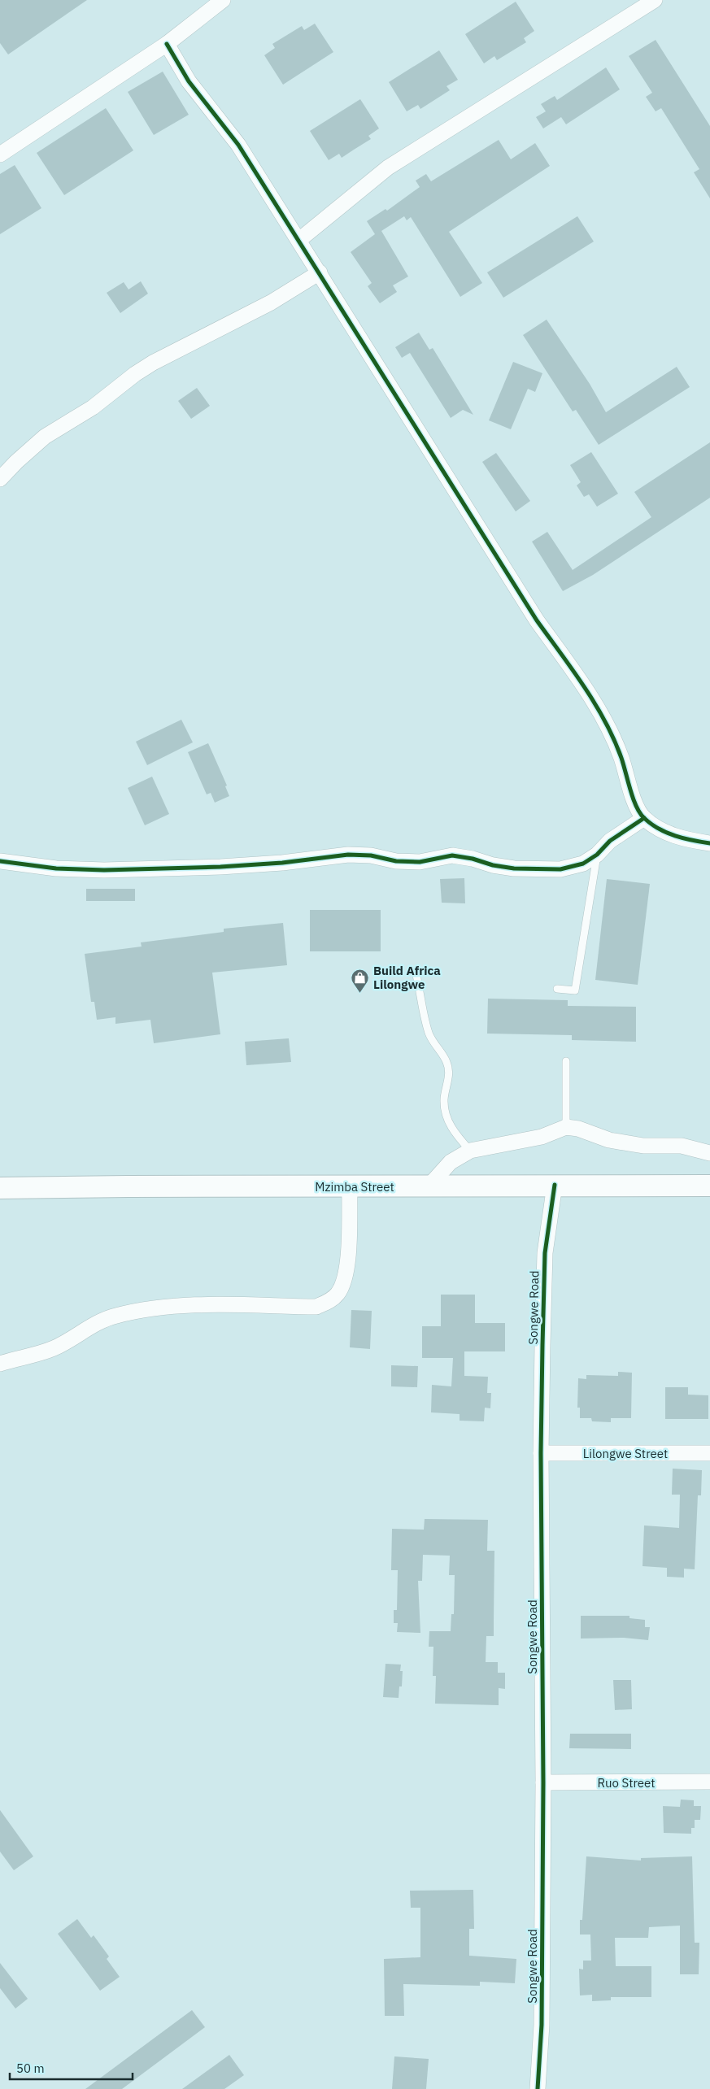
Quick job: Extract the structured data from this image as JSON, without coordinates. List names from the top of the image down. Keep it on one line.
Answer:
{"streets":{"main road":["Mzimba Street"],"street":["Songwe Road","Lilongwe Street","Ruo Street"]},"crossings":[["Mzimba Street","Songwe Road"],["Songwe Road","Lilongwe Street"],["Songwe Road","Ruo Street"]],"places":{"shop":["Build Africa Lilongwe"]},"scale_bar":"50 m"}
